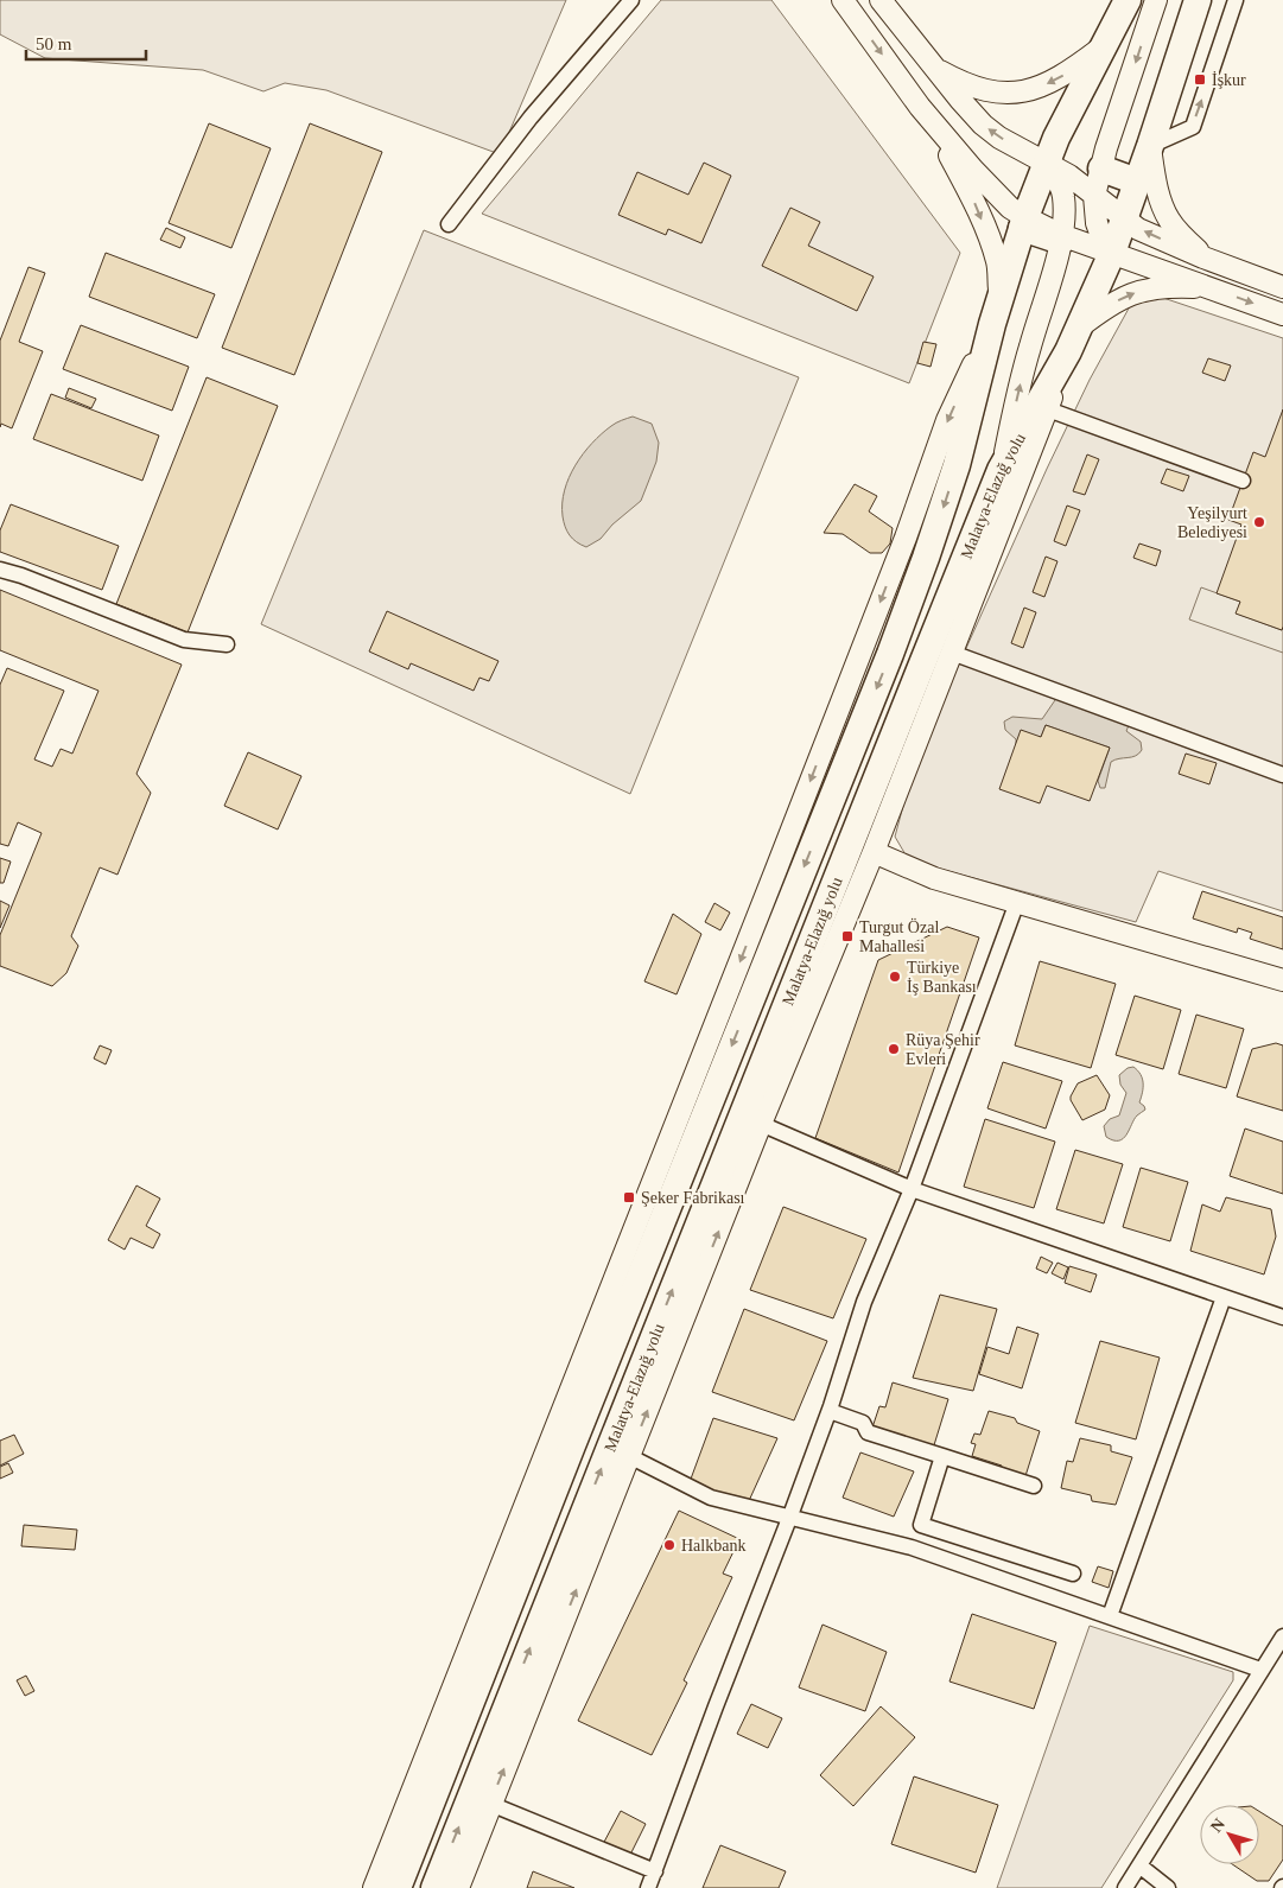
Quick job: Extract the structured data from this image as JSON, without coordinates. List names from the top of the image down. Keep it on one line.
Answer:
{"streets":{"highway":["Malatya-Elazığ yolu"]},"places":{"transit":["İşkur","Turgut Özal Mahallesi","Şeker Fabrikası"],"other":["Yeşilyurt Belediyesi","Türkiye İş Bankası","Rüya Şehir Evleri","Halkbank"]},"scale_bar":"50 m","north":"top left"}
